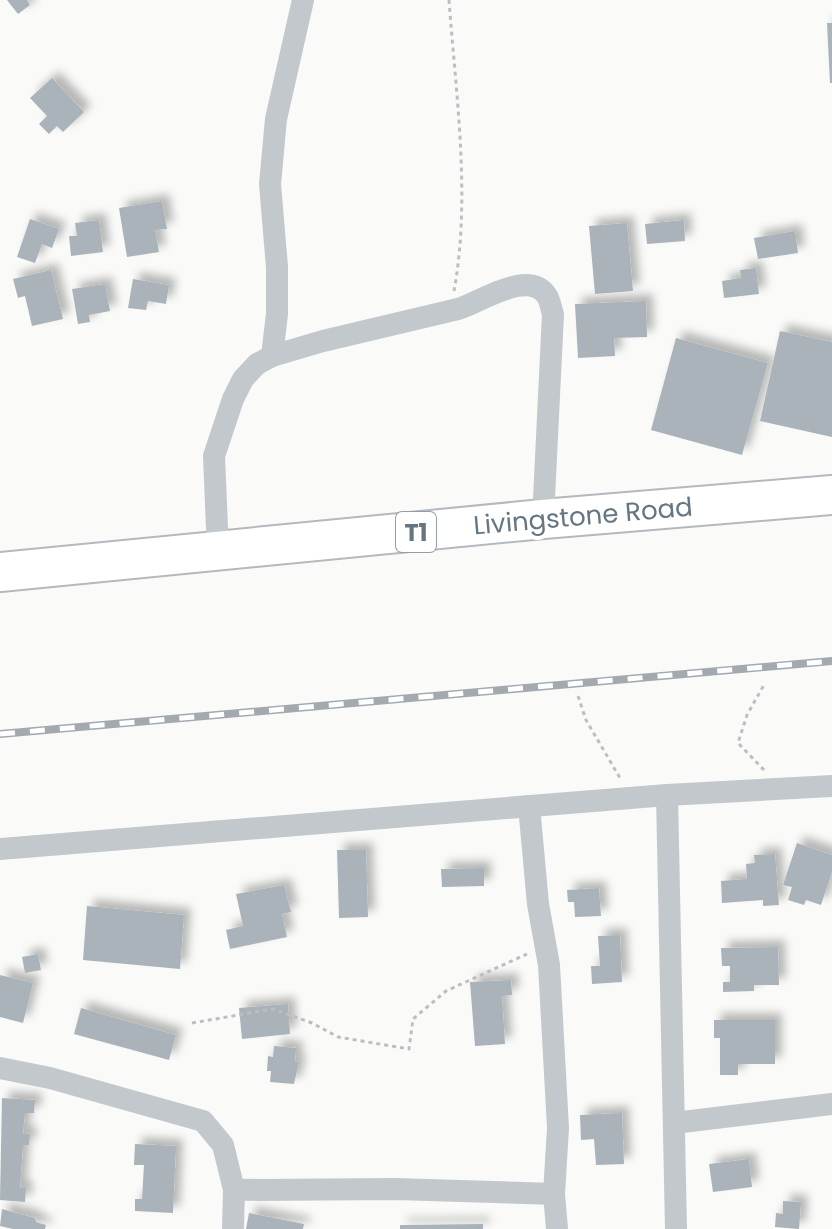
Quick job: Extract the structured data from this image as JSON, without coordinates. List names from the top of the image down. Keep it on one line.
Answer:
{"streets":{"highway":["Livingstone Road","T1"]}}
